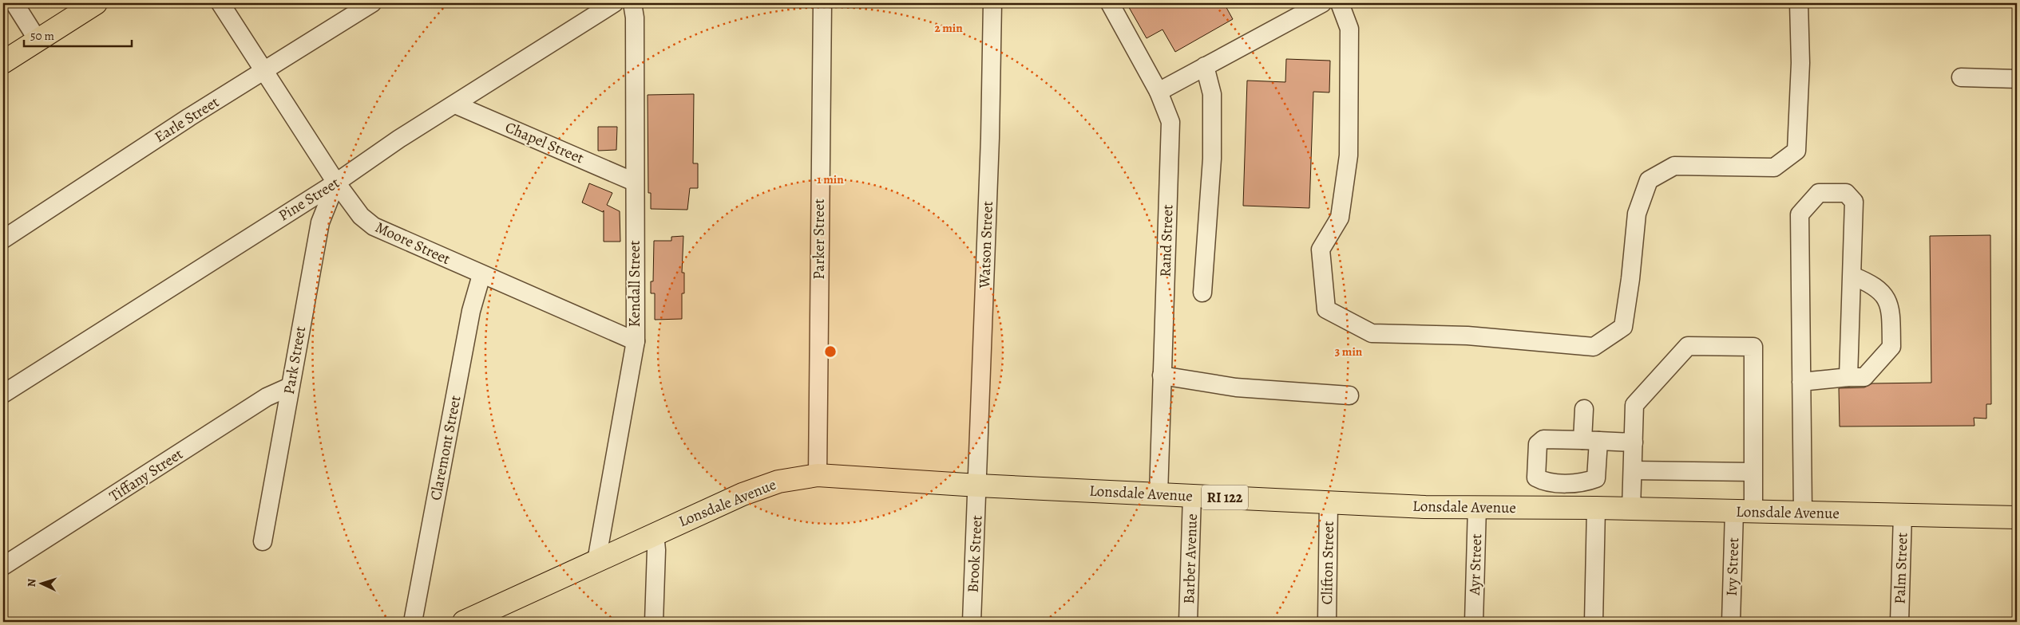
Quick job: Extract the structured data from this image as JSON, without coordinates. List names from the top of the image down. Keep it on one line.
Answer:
{"streets":{"main road":["Lonsdale Avenue","RI 122"],"street":["Earle Street","Chapel Street","Pine Street","Parker Street","Rand Street","Moore Street","Watson Street","Kendall Street","Park Street","Claremont Street","Tiffany Street","Brook Street","Barber Avenue","Clifton Street","Ayr Street","Ivy Street","Palm Street"]},"crossings":[["Earle Street","Moore Street"],["Chapel Street","Pine Street"],["Chapel Street","Kendall Street"],["Pine Street","Moore Street"],["Pine Street","Park Street"],["Parker Street","Lonsdale Avenue"],["Rand Street","Lonsdale Avenue"],["Moore Street","Kendall Street"],["Moore Street","Park Street"],["Moore Street","Claremont Street"],["Watson Street","Lonsdale Avenue"],["Watson Street","Brook Street"],["Kendall Street","Lonsdale Avenue"],["Park Street","Tiffany Street"],["Lonsdale Avenue","Brook Street"],["Lonsdale Avenue","Barber Avenue"],["Lonsdale Avenue","Clifton Street"],["Lonsdale Avenue","Ayr Street"],["Lonsdale Avenue","Ivy Street"],["Lonsdale Avenue","Palm Street"]],"scale_bar":"50 m","north":"left","rings":["2 min","1 min","3 min"]}
